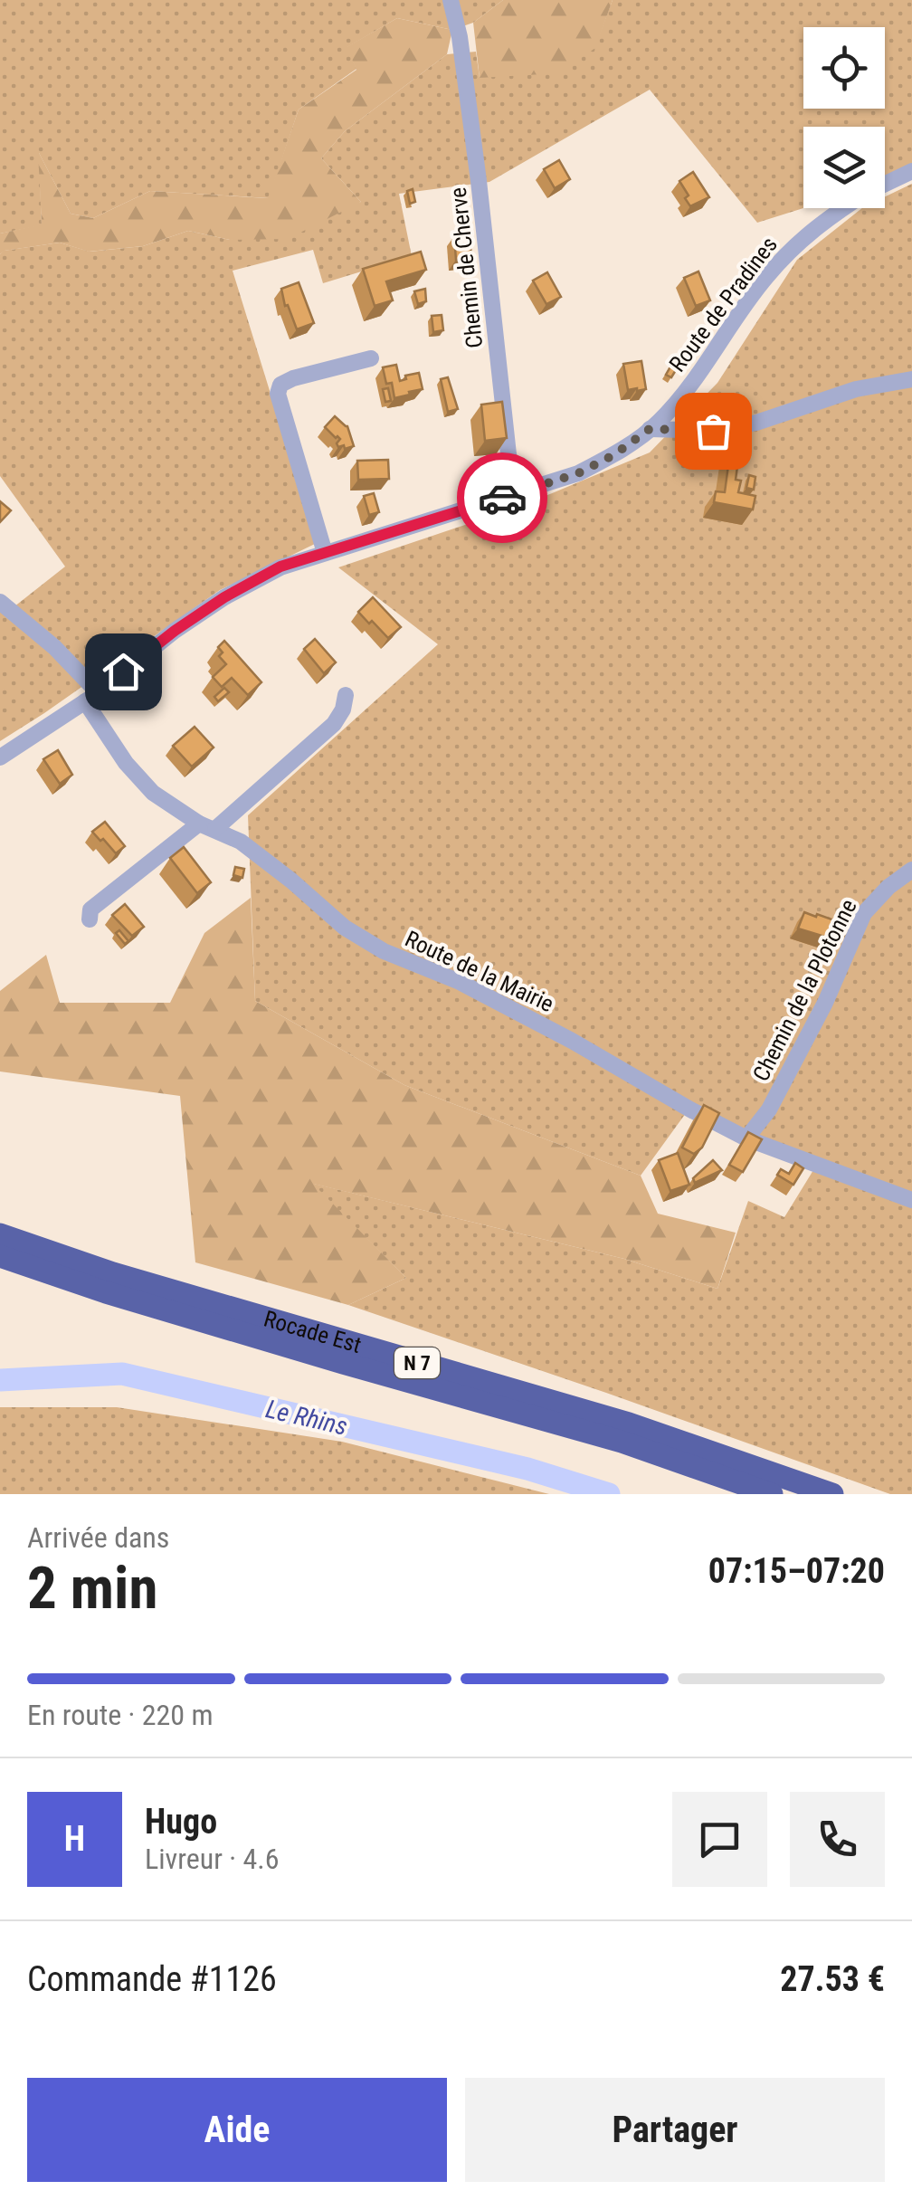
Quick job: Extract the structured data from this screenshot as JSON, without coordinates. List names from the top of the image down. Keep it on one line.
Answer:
{"streets":{"highway":["Rocade Est","N 7"],"street":["Chemin de Cherve","Route de Pradines","Route de la Mairie","Chemin de la Plotonne"]},"crossings":[["Chemin de Cherve","Route de Pradines"],["Route de Pradines","Route de la Mairie"],["Route de la Mairie","Chemin de la Plotonne"]],"water":["Le Rhins"],"page":{"heading":["2 min","Arrivée dans","07:15–07:20"],"panel":["Hugo","Livreur · 4.6","Commande #1126","27.53 €"],"bar":"En route · 220 m","round":"H","buttons":["Aide","Partager"]}}
